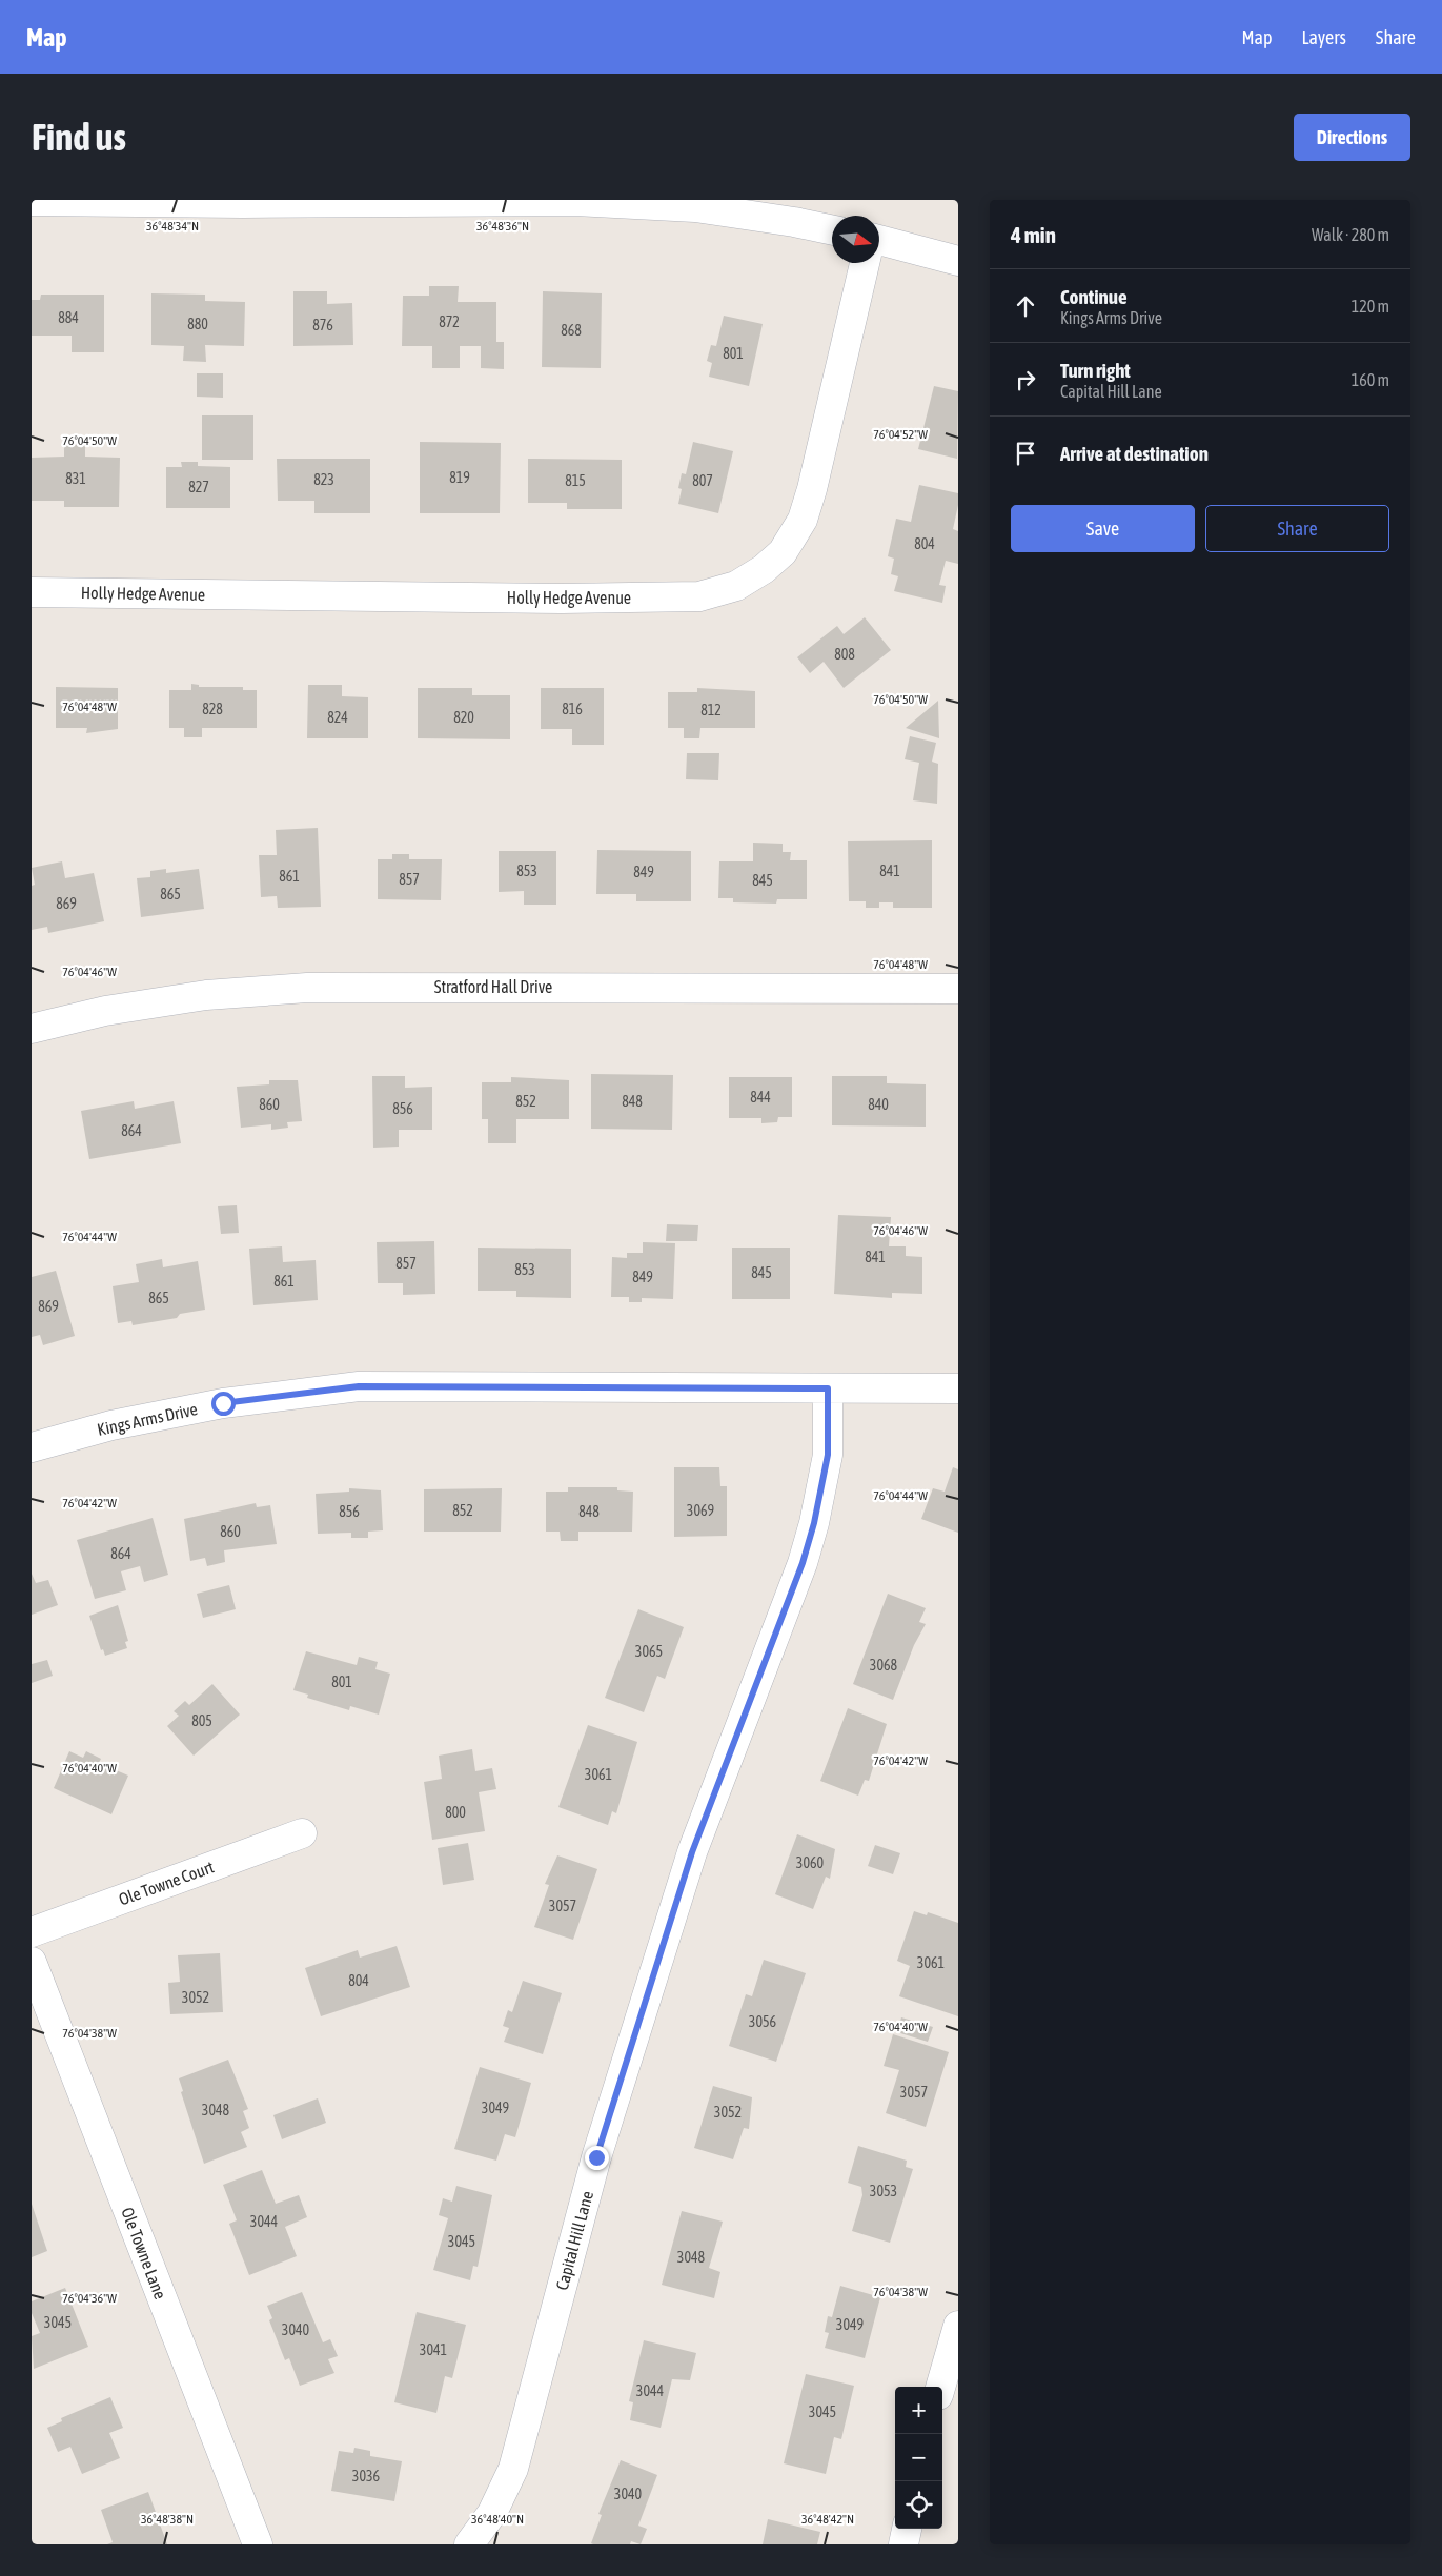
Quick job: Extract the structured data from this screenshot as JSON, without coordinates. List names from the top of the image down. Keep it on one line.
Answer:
{"streets":{"street":["Holly Hedge Avenue","Stratford Hall Drive","Kings Arms Drive","Ole Towne Court","Capital Hill Lane","Ole Towne Lane"]},"crossings":[["Kings Arms Drive","Capital Hill Lane"]],"house_numbers":["884","872","880","876","868","801","819","831","823","815","807","827","804","808","828","816","812","824","820","853","841","849","861","857","845","865","869","844","852","848","860","840","856","864","841","857","853","845","849","861","865","869","852","3069","856","848","860","864","3065","3068","801","805","3061","800","3060","3057","3061","804","3052","3056","3057","3049","3048","3052","3053","3044","3045","3048","3045","3049","3040","3041","3044","3045","3036","3040"],"north":"right","page":{"header":"Map","nav":["Map","Layers","Share"],"buttons":["Directions",["Save","Share"]],"title":"Find us","heading":["4 min","Walk · 280 m"],"list":[["Continue","Kings Arms Drive","120 m"],["Turn right","Capital Hill Lane","160 m"],"Arrive at destination"],"map_buttons":["+","−"]},"coordinates":["36°48'34\"N","36°48'36\"N","76°04'52\"W","76°04'50\"W","76°04'48\"W","76°04'46\"W","76°04'44\"W","76°04'42\"W","76°04'40\"W","76°04'38\"W","76°04'36\"W","36°48'38\"N","36°48'40\"N","36°48'42\"N"]}
